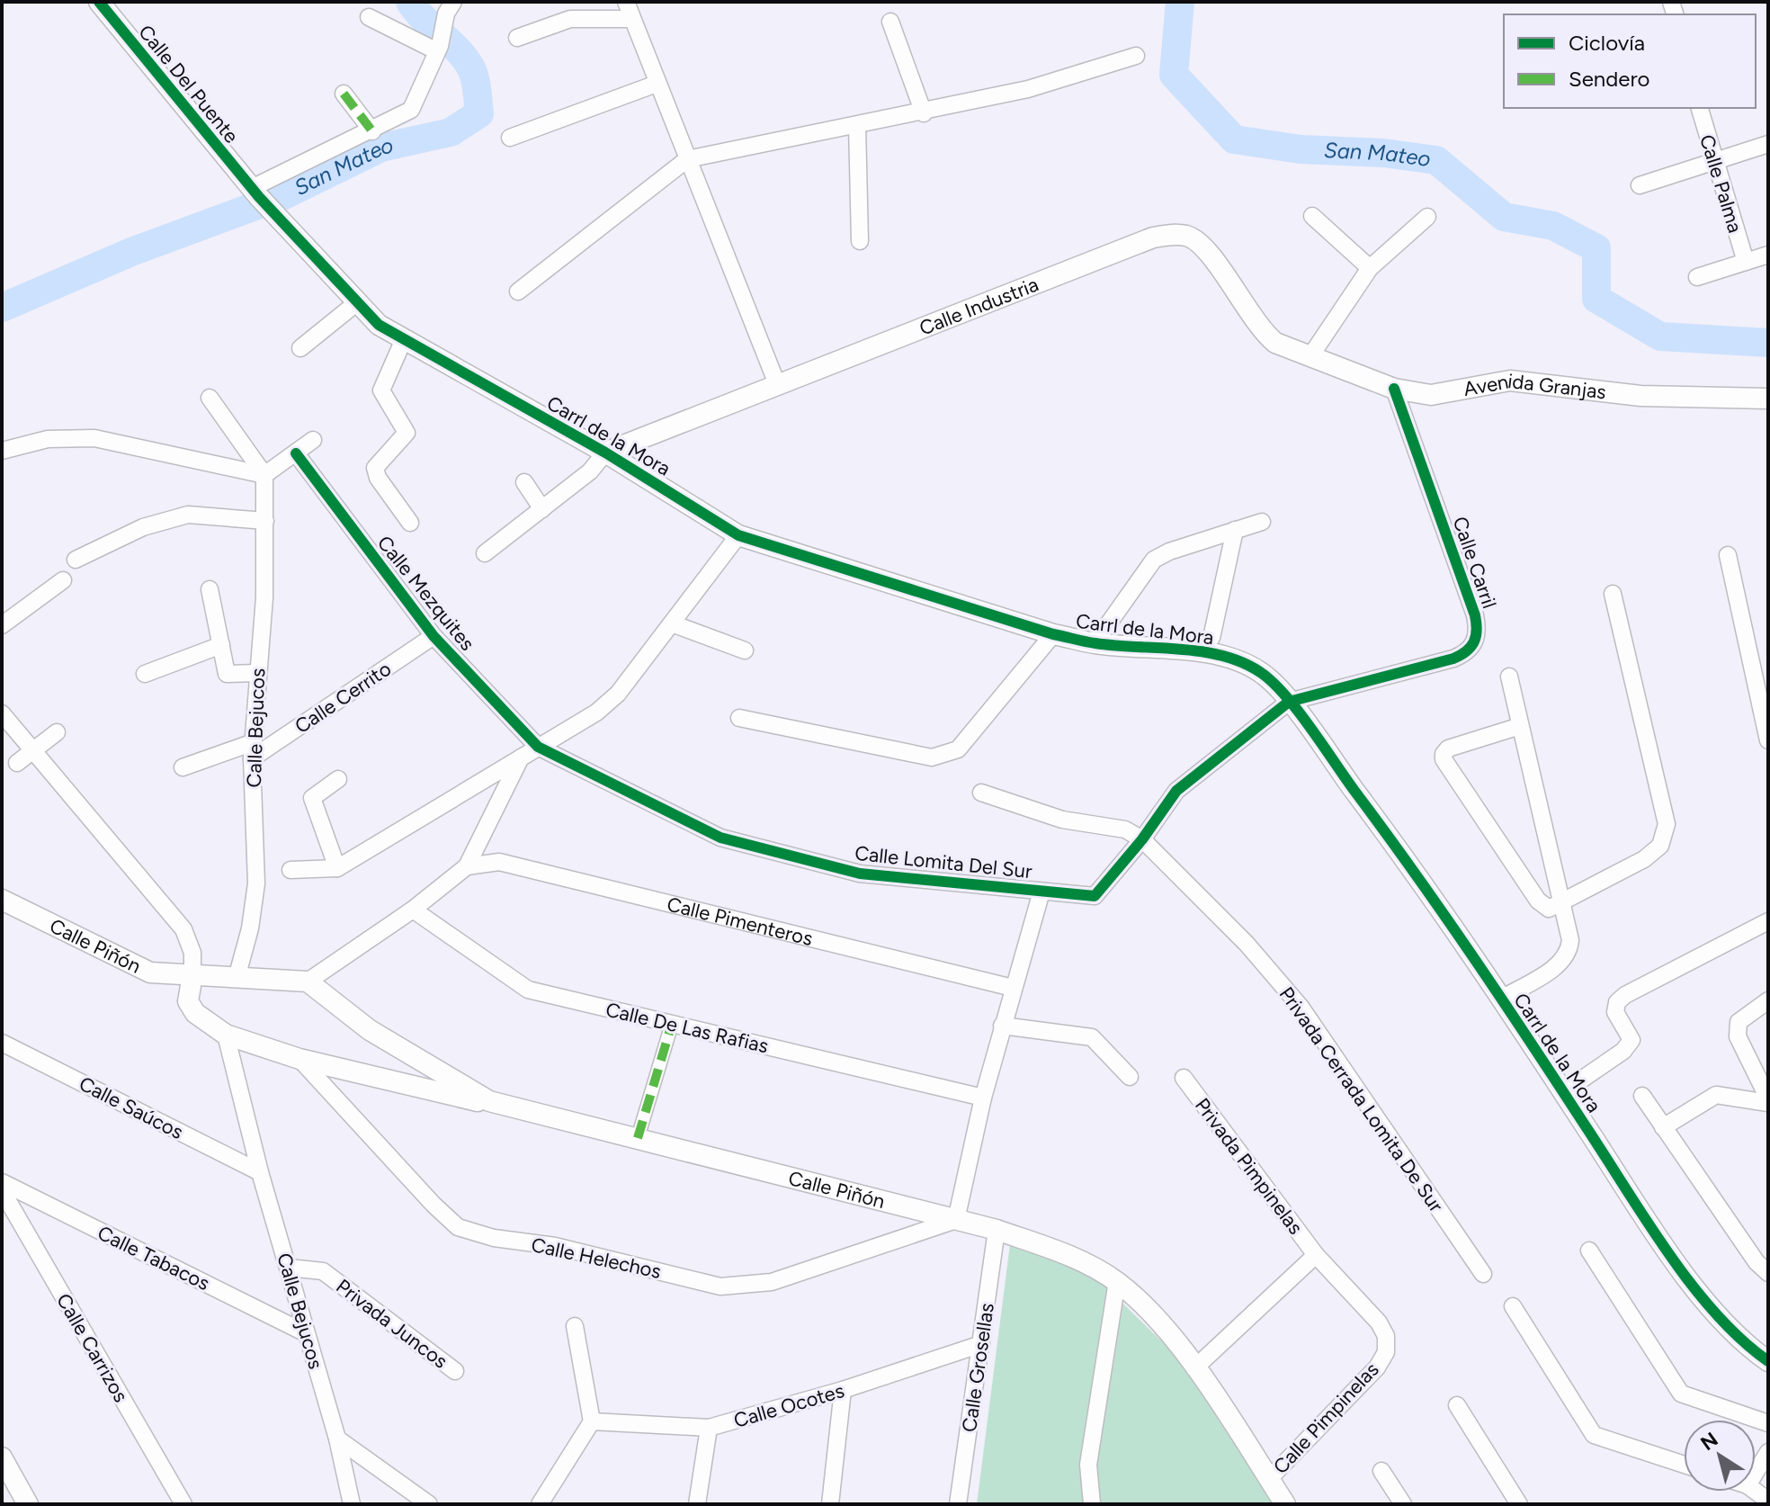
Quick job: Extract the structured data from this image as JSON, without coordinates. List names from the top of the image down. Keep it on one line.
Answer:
{"streets":{"street":["Calle Del Puente","Calle Palma","Calle Industria","Avenida Granjas","Carrl de la Mora","Calle Carril","Calle Mezquites","Calle Cerrito","Calle Bejucos","Calle Lomita Del Sur","Calle Pimenteros","Calle Piñón","Calle De Las Rafias","Privada Cerrada Lomita De Sur","Calle Saúcos","Privada Pimpinelas","Calle Tabacos","Calle Helechos","Privada Juncos","Calle Carrizos","Calle Grosellas","Calle Ocotes","Calle Pimpinelas"]},"crossings":[["Calle Del Puente","Carrl de la Mora"],["Calle Industria","Avenida Granjas"],["Calle Industria","Carrl de la Mora"],["Avenida Granjas","Calle Carril"],["Carrl de la Mora","Calle Carril"],["Carrl de la Mora","Calle Lomita Del Sur"],["Calle Carril","Calle Lomita Del Sur"],["Calle Mezquites","Calle Cerrito"],["Calle Mezquites","Calle Lomita Del Sur"],["Calle Cerrito","Calle Bejucos"],["Calle Bejucos","Calle Piñón"],["Calle Bejucos","Calle Saúcos"],["Calle Bejucos","Calle Tabacos"],["Calle Bejucos","Privada Juncos"],["Calle Lomita Del Sur","Privada Cerrada Lomita De Sur"],["Calle Piñón","Calle Helechos"],["Calle Piñón","Calle Grosellas"],["Calle Piñón","Calle Pimpinelas"],["Privada Pimpinelas","Calle Pimpinelas"],["Calle Grosellas","Calle Ocotes"]],"water":["San Mateo"],"legend":["Ciclovía","Sendero"],"north":"top left"}
